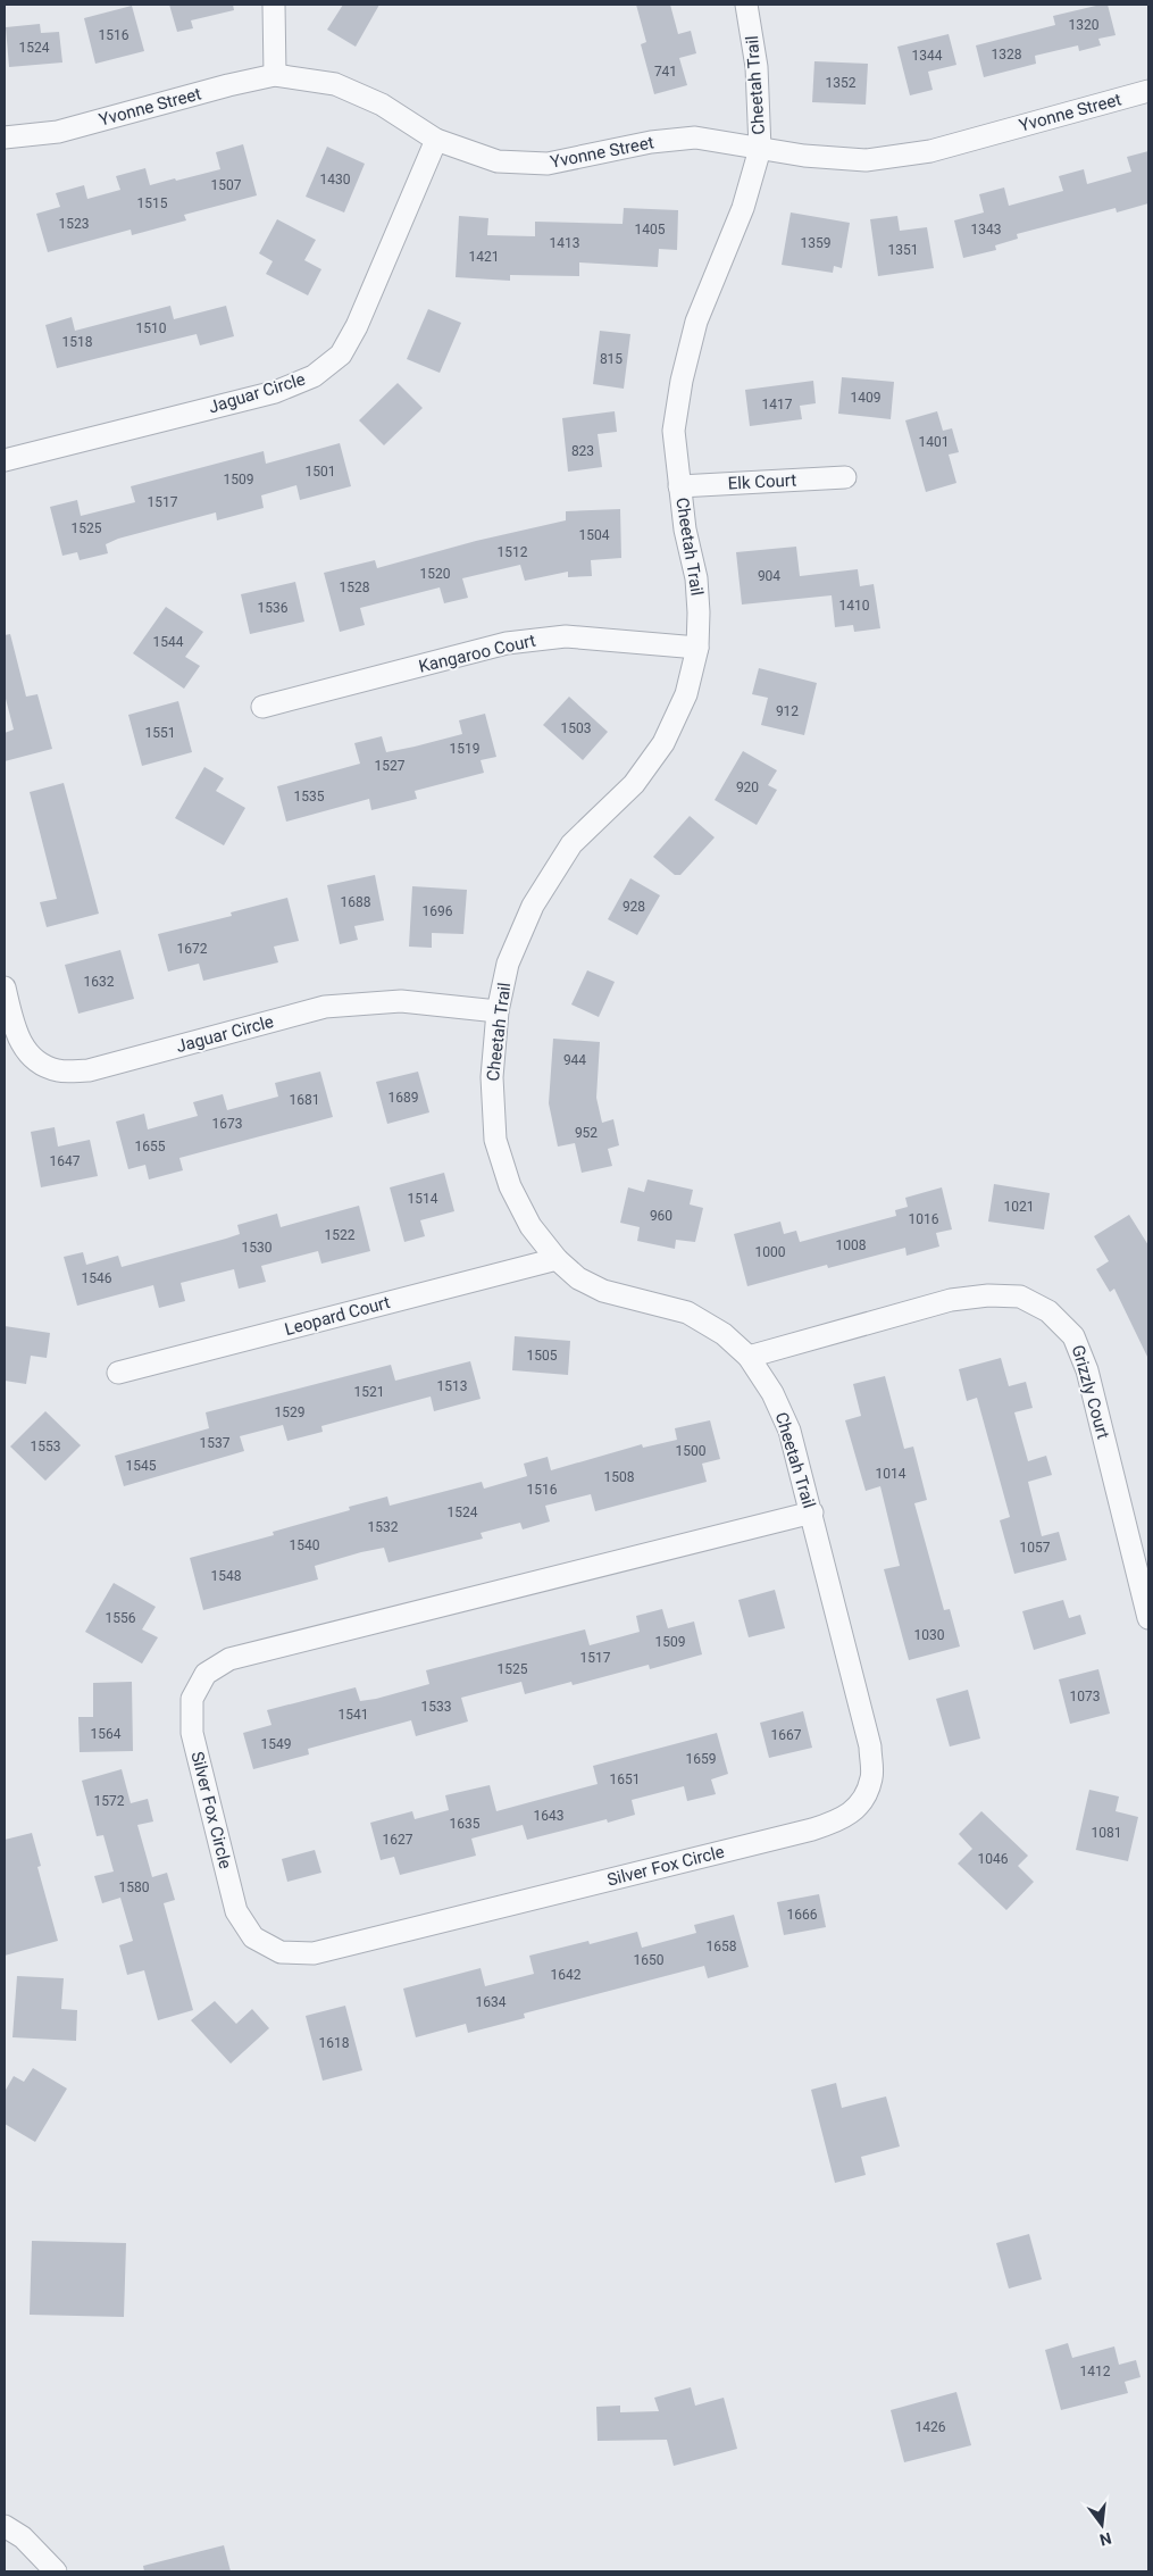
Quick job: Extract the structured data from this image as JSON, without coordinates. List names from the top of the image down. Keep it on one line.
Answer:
{"streets":{"street":["Cheetah Trail","Yvonne Street","Jaguar Circle","Elk Court","Kangaroo Court","Leopard Court","Grizzly Court","Silver Fox Circle"]},"crossings":[["Cheetah Trail","Yvonne Street"],["Cheetah Trail","Jaguar Circle"],["Cheetah Trail","Elk Court"],["Cheetah Trail","Kangaroo Court"],["Cheetah Trail","Leopard Court"],["Cheetah Trail","Grizzly Court"],["Cheetah Trail","Silver Fox Circle"],["Yvonne Street","Jaguar Circle"]],"house_numbers":["1320","1516","1524","1328","1344","741","1352","1430","1507","1515","1523","1405","1343","1413","1359","1351","1421","1510","1518","815","1409","1417","1401","823","1501","1509","1517","1525","1504","1512","1520","904","1528","1410","1536","1544","912","1503","1551","1519","1527","920","1535","1688","928","1696","1672","1632","944","1689","1681","1673","952","1655","1647","1514","1021","960","1016","1522","1008","1530","1000","1546","1505","1513","1521","1529","1537","1553","1500","1545","1014","1508","1516","1524","1532","1540","1057","1548","1556","1030","1509","1517","1525","1073","1533","1541","1564","1667","1549","1659","1651","1572","1643","1635","1081","1627","1046","1580","1666","1658","1650","1642","1634","1618","1412","1426"],"north":"bottom"}
